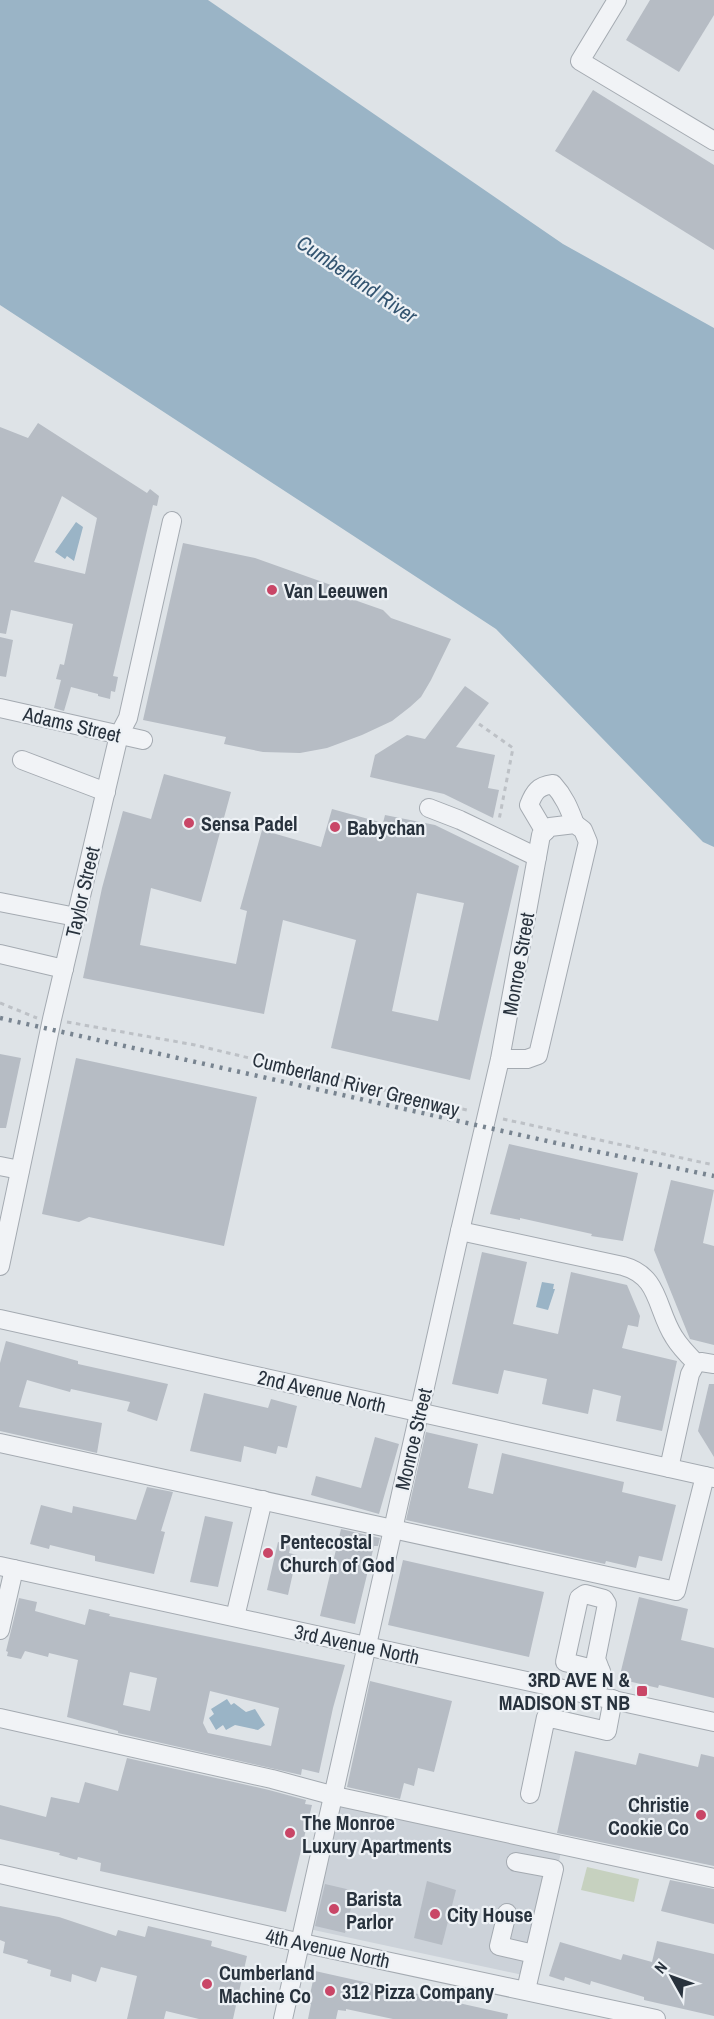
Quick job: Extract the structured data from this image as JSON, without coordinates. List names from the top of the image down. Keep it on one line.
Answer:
{"streets":{"street":["Adams Street","Taylor Street","Monroe Street","2nd Avenue North","3rd Avenue North","4th Avenue North"],"path":["Cumberland River Greenway"]},"crossings":[["Adams Street","Taylor Street"],["Taylor Street","Cumberland River Greenway"],["Monroe Street","Cumberland River Greenway"],["Monroe Street","2nd Avenue North"],["Monroe Street","3rd Avenue North"],["Monroe Street","4th Avenue North"]],"water":["Cumberland River"],"places":{"other":["Van Leeuwen","Sensa Padel","Babychan","Pentecostal Church of God","Christie Cookie Co","The Monroe Luxury Apartments","Barista Parlor","City House","Cumberland Machine Co","312 Pizza Company"],"transit":["3RD AVE N & MADISON ST NB"]},"north":"top left"}
